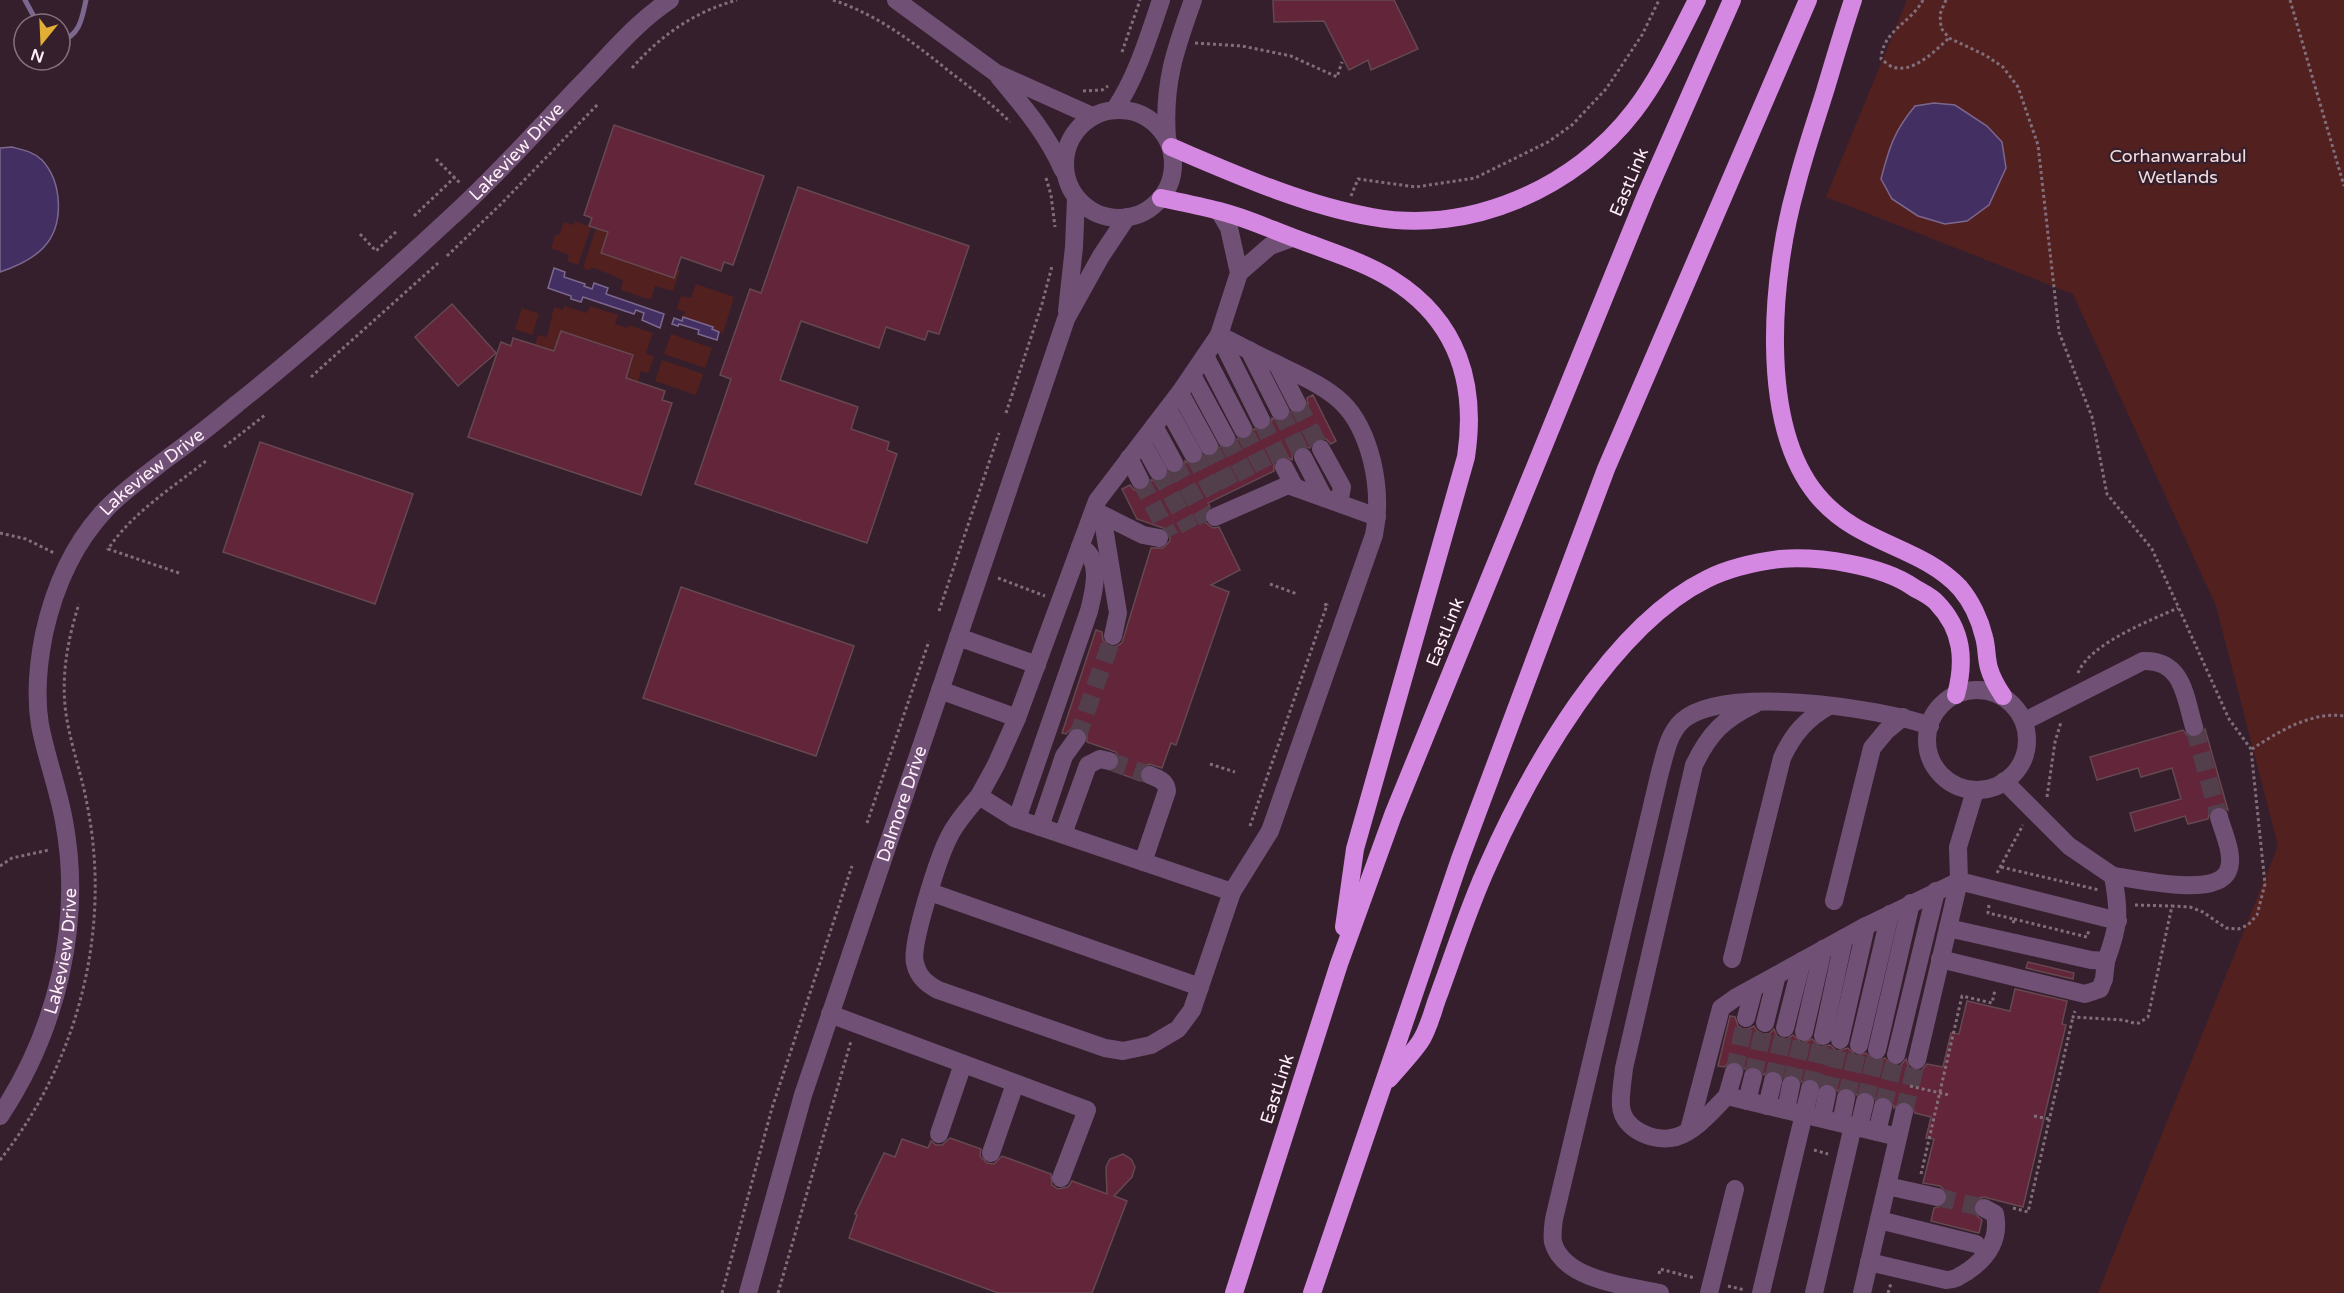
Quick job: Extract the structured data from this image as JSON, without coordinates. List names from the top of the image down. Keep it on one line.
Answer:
{"streets":{"highway":["EastLink"],"street":["Lakeview Drive","Dalmore Drive"]},"parks":["Corhanwarrabul Wetlands"],"north":"bottom"}
